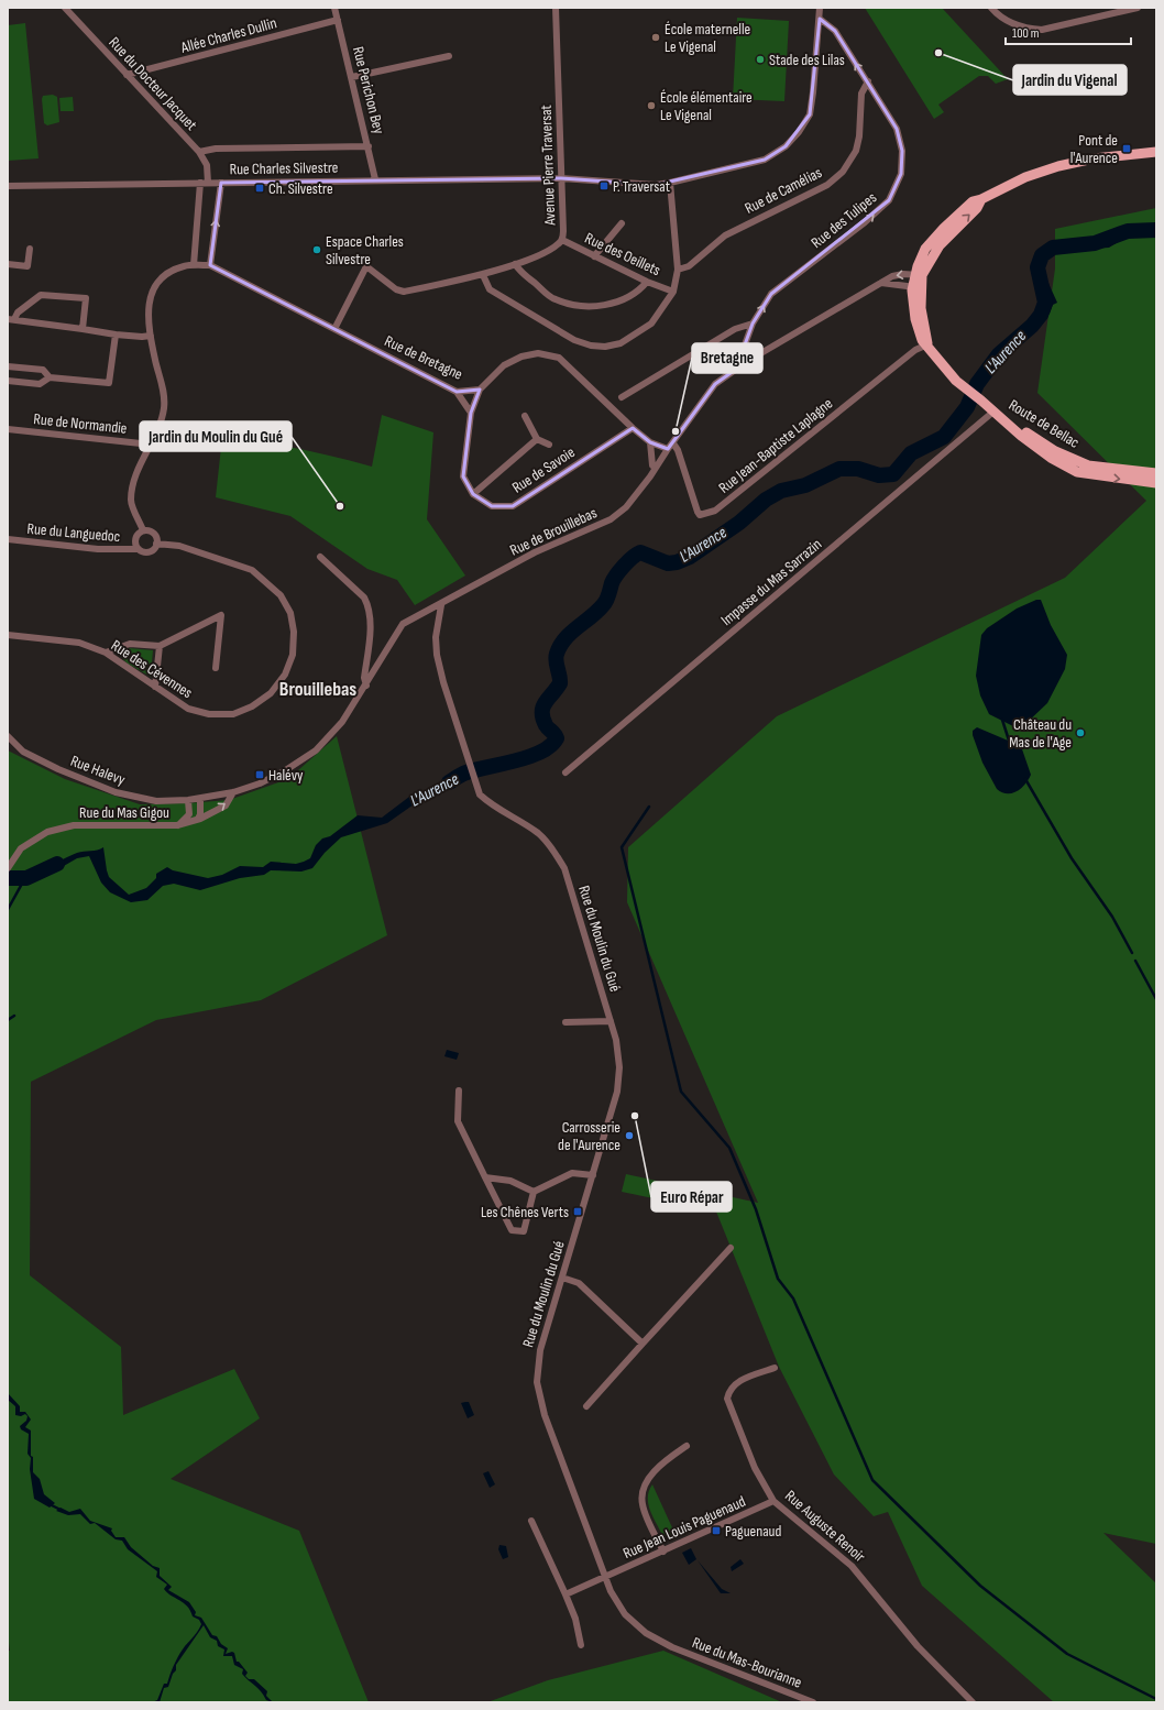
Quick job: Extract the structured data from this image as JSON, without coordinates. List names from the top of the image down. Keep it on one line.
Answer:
{"streets":{"main road":["Route de Bellac"],"street":["Allée Charles Dullin","Rue du Docteur Jacquet","Rue Perichon Bey","Avenue Pierre Traversat","Rue Charles Silvestre","Rue de Camélias","Rue des Tulipes","Rue des Oeillets","Rue de Bretagne","Rue de Normandie","Rue Jean-Baptiste Laplagne","Rue de Savoie","Rue de Brouillebas","Rue du Languedoc","Impasse du Mas Sarrazin","Rue des Cévennes","Rue Halevy","Rue du Mas Gigou","Rue du Moulin du Gué","Rue Auguste Renoir","Rue Jean Louis Paguenaud","Rue du Mas-Bourianne"]},"crossings":[["Allée Charles Dullin","Rue du Docteur Jacquet"],["Allée Charles Dullin","Rue Perichon Bey"],["Rue du Docteur Jacquet","Rue Charles Silvestre"],["Rue Perichon Bey","Rue Charles Silvestre"],["Avenue Pierre Traversat","Rue Charles Silvestre"],["Avenue Pierre Traversat","Rue des Oeillets"],["Avenue Pierre Traversat","Rue de Bretagne"],["Rue Charles Silvestre","Rue des Tulipes"],["Rue de Camélias","Rue des Tulipes"],["Rue des Tulipes","Rue de Brouillebas"],["Rue de Bretagne","Rue de Savoie"],["Route de Bellac","Rue Jean-Baptiste Laplagne"],["Route de Bellac","Impasse du Mas Sarrazin"],["Rue Jean-Baptiste Laplagne","Rue de Brouillebas"],["Rue de Brouillebas","Rue Halevy"],["Rue de Brouillebas","Rue du Mas Gigou"],["Rue de Brouillebas","Rue du Moulin du Gué"],["Rue du Languedoc","Rue des Cévennes"],["Rue Halevy","Rue du Mas Gigou"],["Rue du Moulin du Gué","Rue Jean Louis Paguenaud"],["Rue du Moulin du Gué","Rue du Mas-Bourianne"],["Rue Auguste Renoir","Rue Jean Louis Paguenaud"]],"districts":["Brouillebas"],"water":["L'Aurence"],"places":{"other":["École maternelle Le Vigenal","Jardin du Vigenal","Stade des Lilas","École élémentaire Le Vigenal","Espace Charles Silvestre","Bretagne","Jardin du Moulin du Gué","Château du Mas de l'Age","Euro Répar","Carrosserie de l'Aurence"],"transit":["Pont de l'Aurence","P. Traversat","Ch. Silvestre","Halévy","Les Chênes Verts","Paguenaud"]},"scale_bar":"100 m"}
